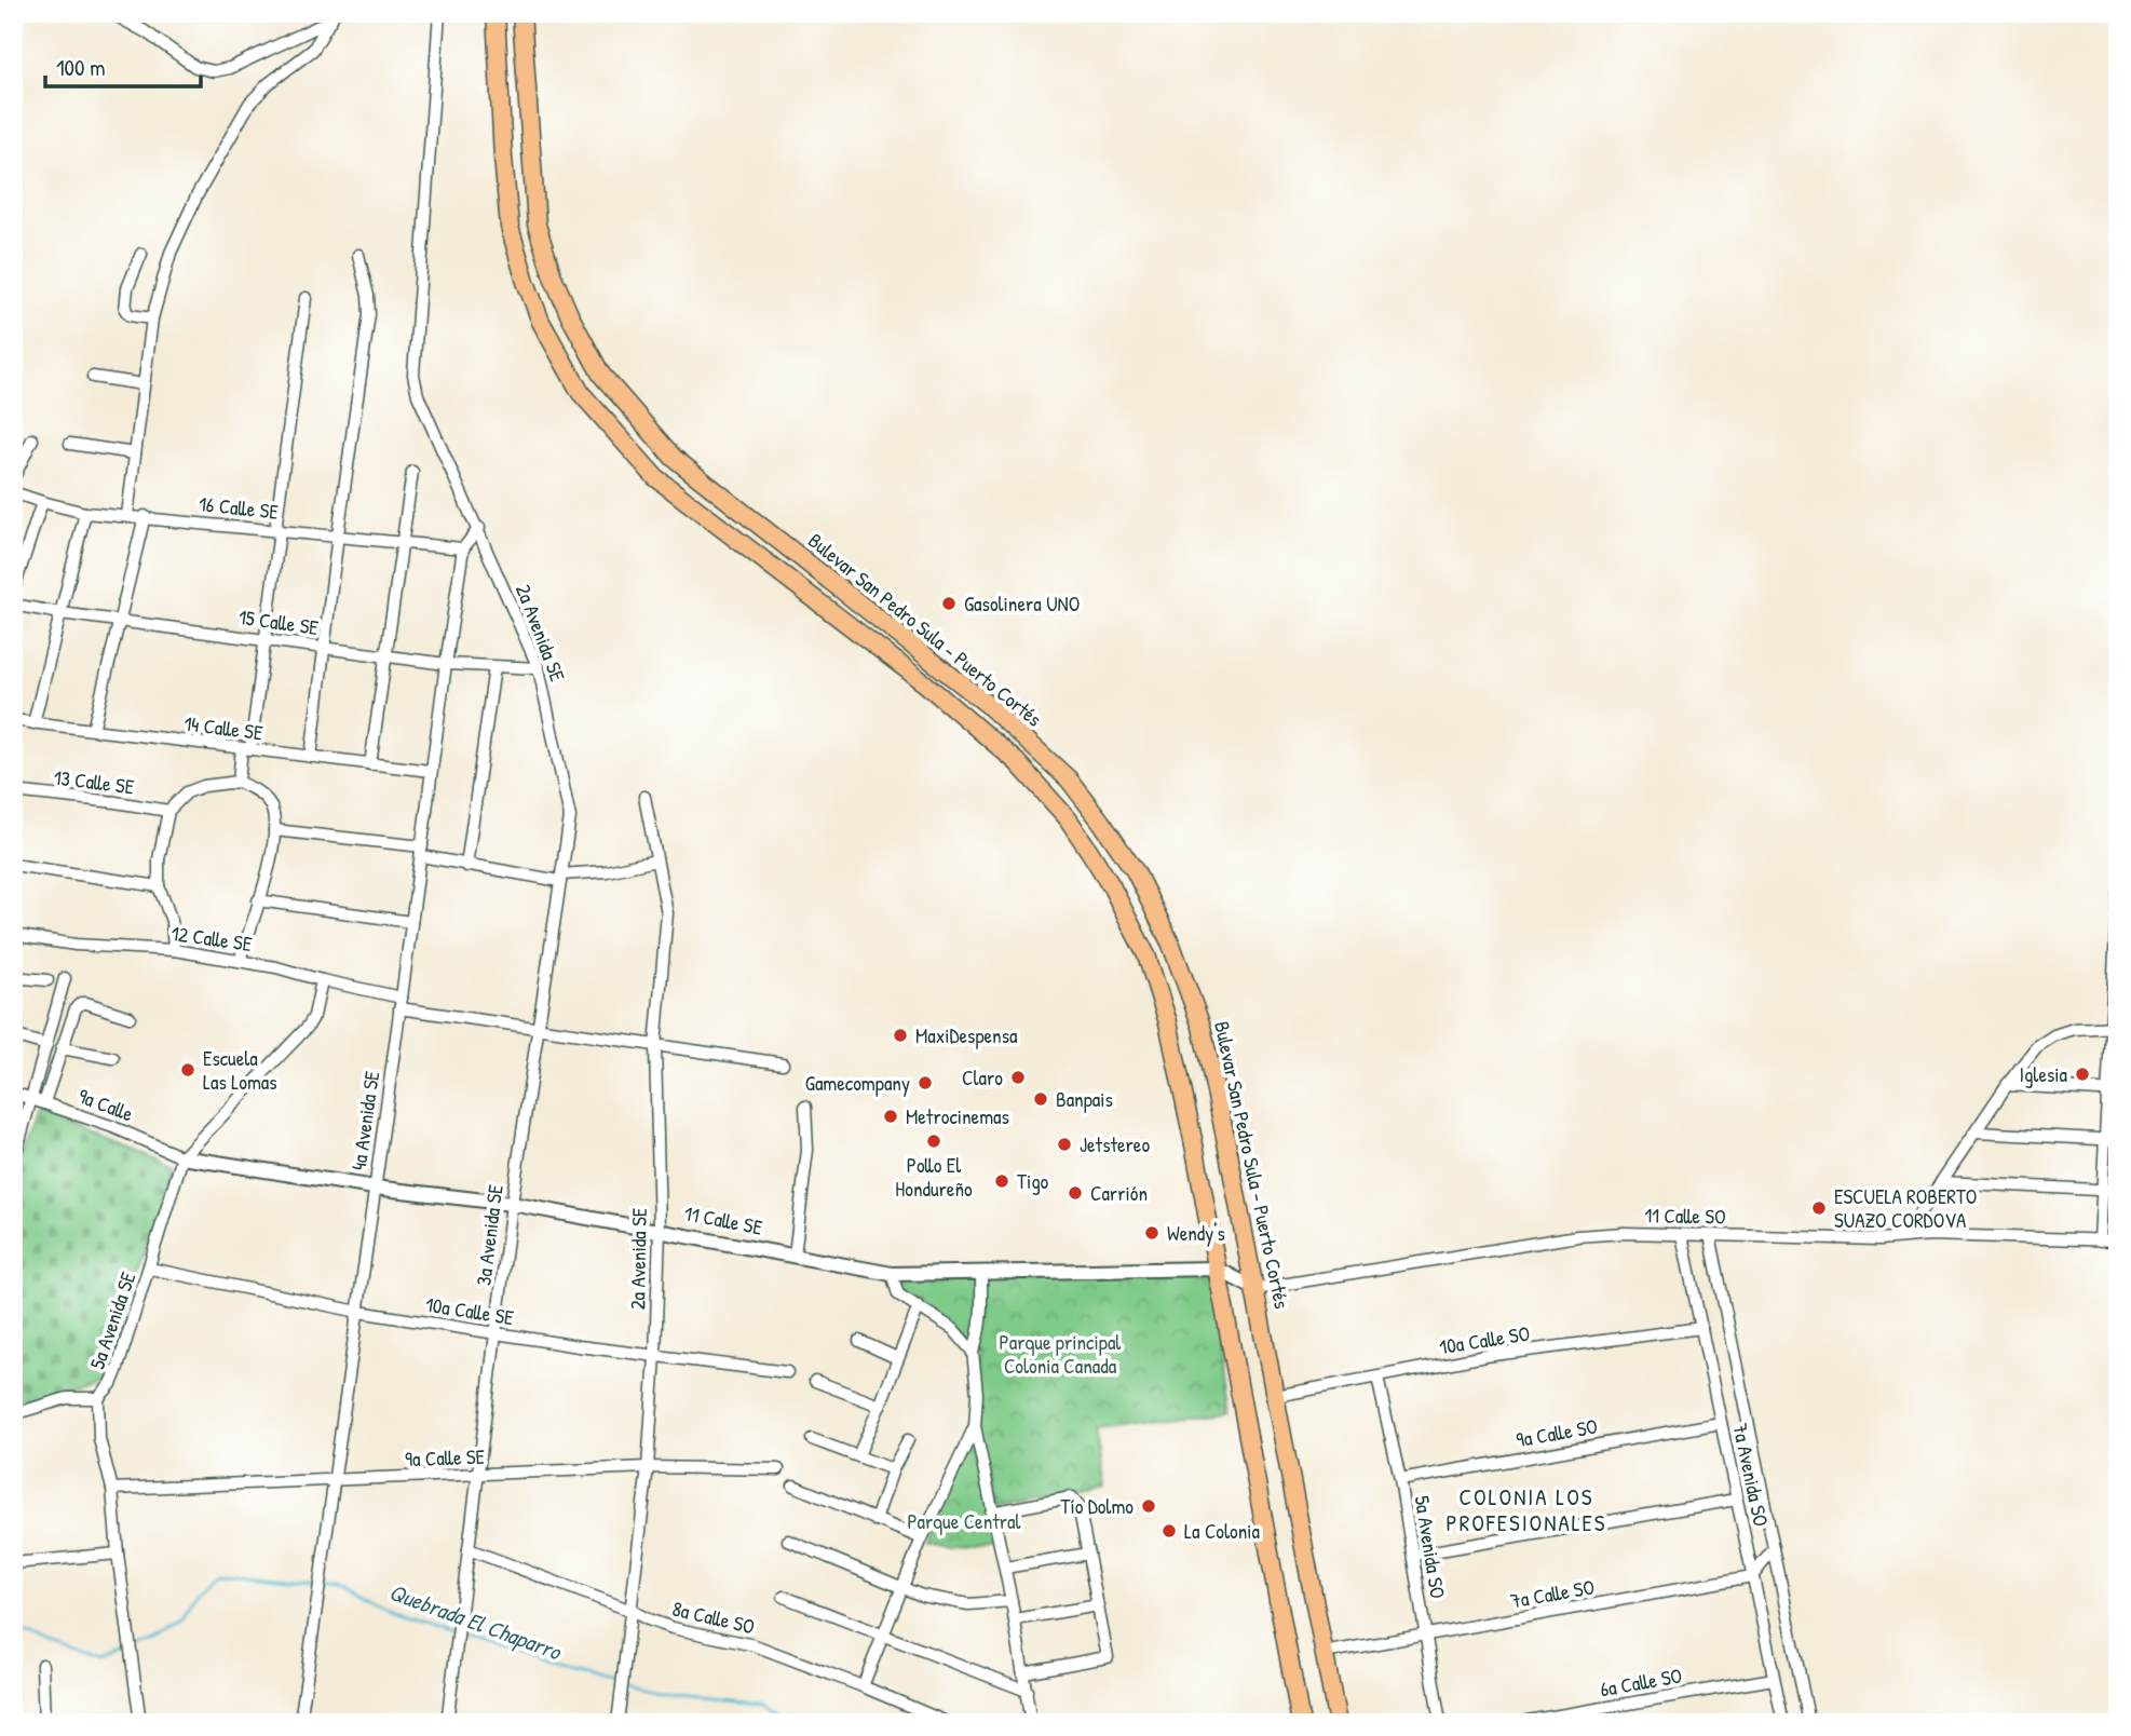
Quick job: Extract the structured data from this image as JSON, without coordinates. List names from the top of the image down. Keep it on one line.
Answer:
{"streets":{"highway":["Bulevar San Pedro Sula - Puerto Cortés"],"street":["16 Calle SE","15 Calle SE","2a Avenida SE","14 Calle SE","13 Calle SE","12 Calle SE","9a Calle","4a Avenida SE","11 Calle SO","11 Calle SE","3a Avenida SE","10a Calle SE","5a Avenida SE","10a Calle SO","9a Calle SO","9a Calle SE","7a Avenida SO","5a Avenida SO","7a Calle SO","8a Calle SO","6a Calle SO"]},"crossings":[["16 Calle SE","4a Avenida SE"],["15 Calle SE","2a Avenida SE"],["15 Calle SE","4a Avenida SE"],["Bulevar San Pedro Sula - Puerto Cortés","11 Calle SO"],["Bulevar San Pedro Sula - Puerto Cortés","11 Calle SE"],["Bulevar San Pedro Sula - Puerto Cortés","10a Calle SO"],["Bulevar San Pedro Sula - Puerto Cortés","7a Calle SO"],["2a Avenida SE","12 Calle SE"],["2a Avenida SE","4a Avenida SE"],["2a Avenida SE","11 Calle SE"],["2a Avenida SE","3a Avenida SE"],["2a Avenida SE","10a Calle SE"],["2a Avenida SE","9a Calle SE"],["2a Avenida SE","8a Calle SO"],["14 Calle SE","4a Avenida SE"],["12 Calle SE","4a Avenida SE"],["12 Calle SE","3a Avenida SE"],["12 Calle SE","5a Avenida SE"],["9a Calle","11 Calle SE"],["9a Calle","5a Avenida SE"],["4a Avenida SE","11 Calle SE"],["4a Avenida SE","10a Calle SE"],["4a Avenida SE","9a Calle SE"],["11 Calle SO","11 Calle SE"],["11 Calle SO","7a Avenida SO"],["11 Calle SE","3a Avenida SE"],["11 Calle SE","5a Avenida SE"],["3a Avenida SE","10a Calle SE"],["3a Avenida SE","9a Calle SE"],["3a Avenida SE","8a Calle SO"],["10a Calle SE","5a Avenida SE"],["5a Avenida SE","9a Calle SE"],["10a Calle SO","7a Avenida SO"],["10a Calle SO","5a Avenida SO"],["9a Calle SO","7a Avenida SO"],["9a Calle SO","5a Avenida SO"],["7a Avenida SO","7a Calle SO"],["7a Avenida SO","6a Calle SO"],["5a Avenida SO","7a Calle SO"]],"districts":["COLONIA LOS PROFESIONALES"],"water":["Quebrada El Chaparro"],"parks":["Parque principal Colonia Canada","Parque Central"],"places":["Gasolinera UNO","MaxiDespensa","Escuela Las Lomas","Iglesia","Claro","Gamecompany","Banpais","Metrocinemas","Pollo El Hondureño","Jetstereo","Tigo","Carrión","ESCUELA ROBERTO SUAZO CORDOVA","Wendy's","Tío Dolmo","La Colonia"],"scale_bar":"100 m"}
